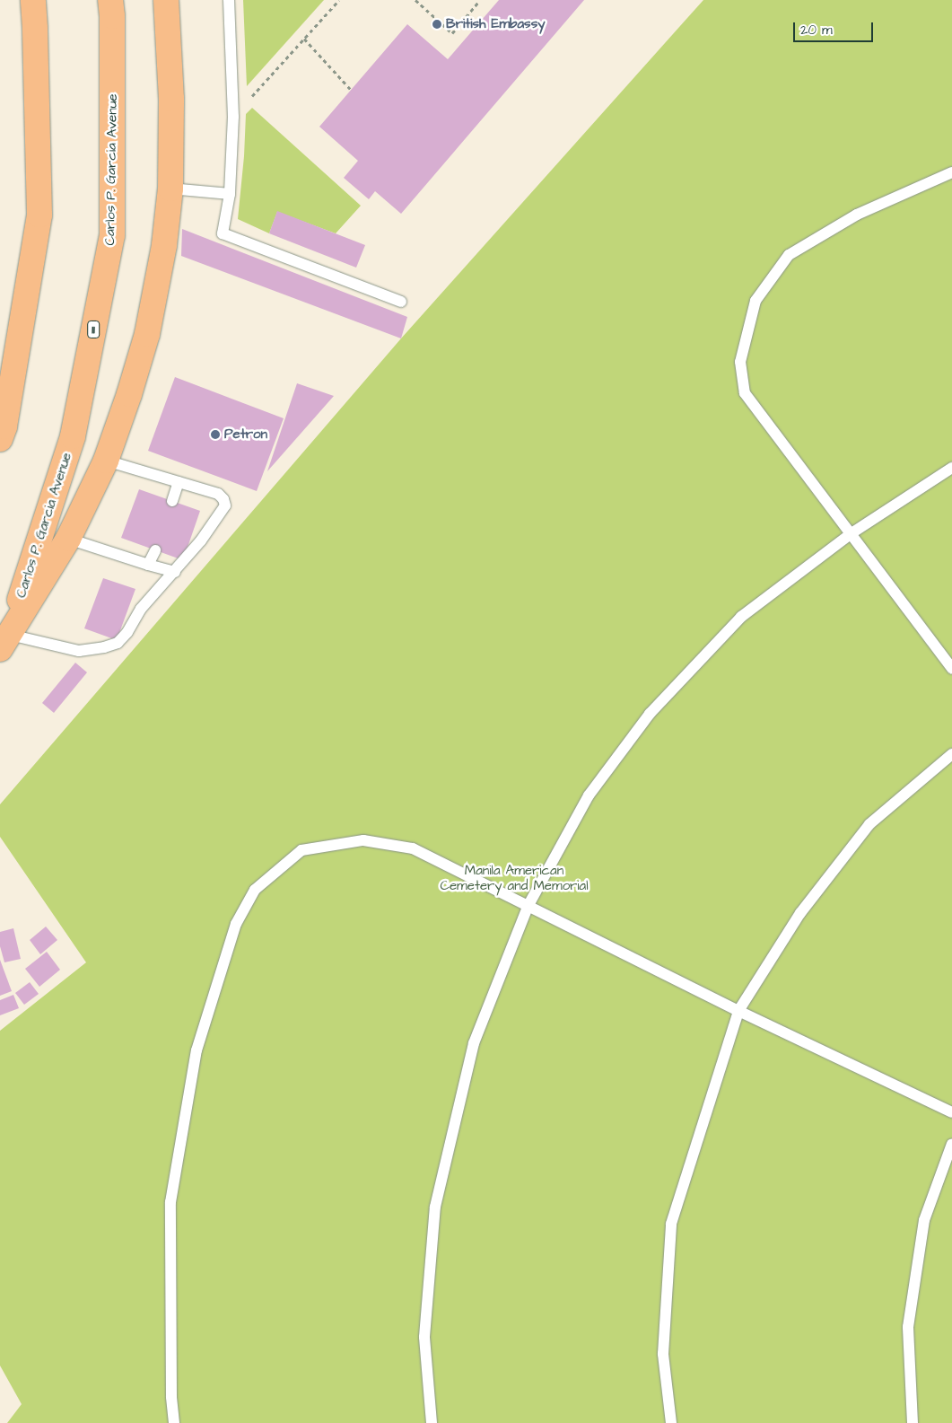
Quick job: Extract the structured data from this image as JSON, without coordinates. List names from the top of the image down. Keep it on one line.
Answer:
{"streets":{"main road":["Carlos P. Garcia Avenue","11"]},"parks":["Manila American Cemetery and Memorial"],"places":["British Embassy","Petron"],"scale_bar":"20 m"}
